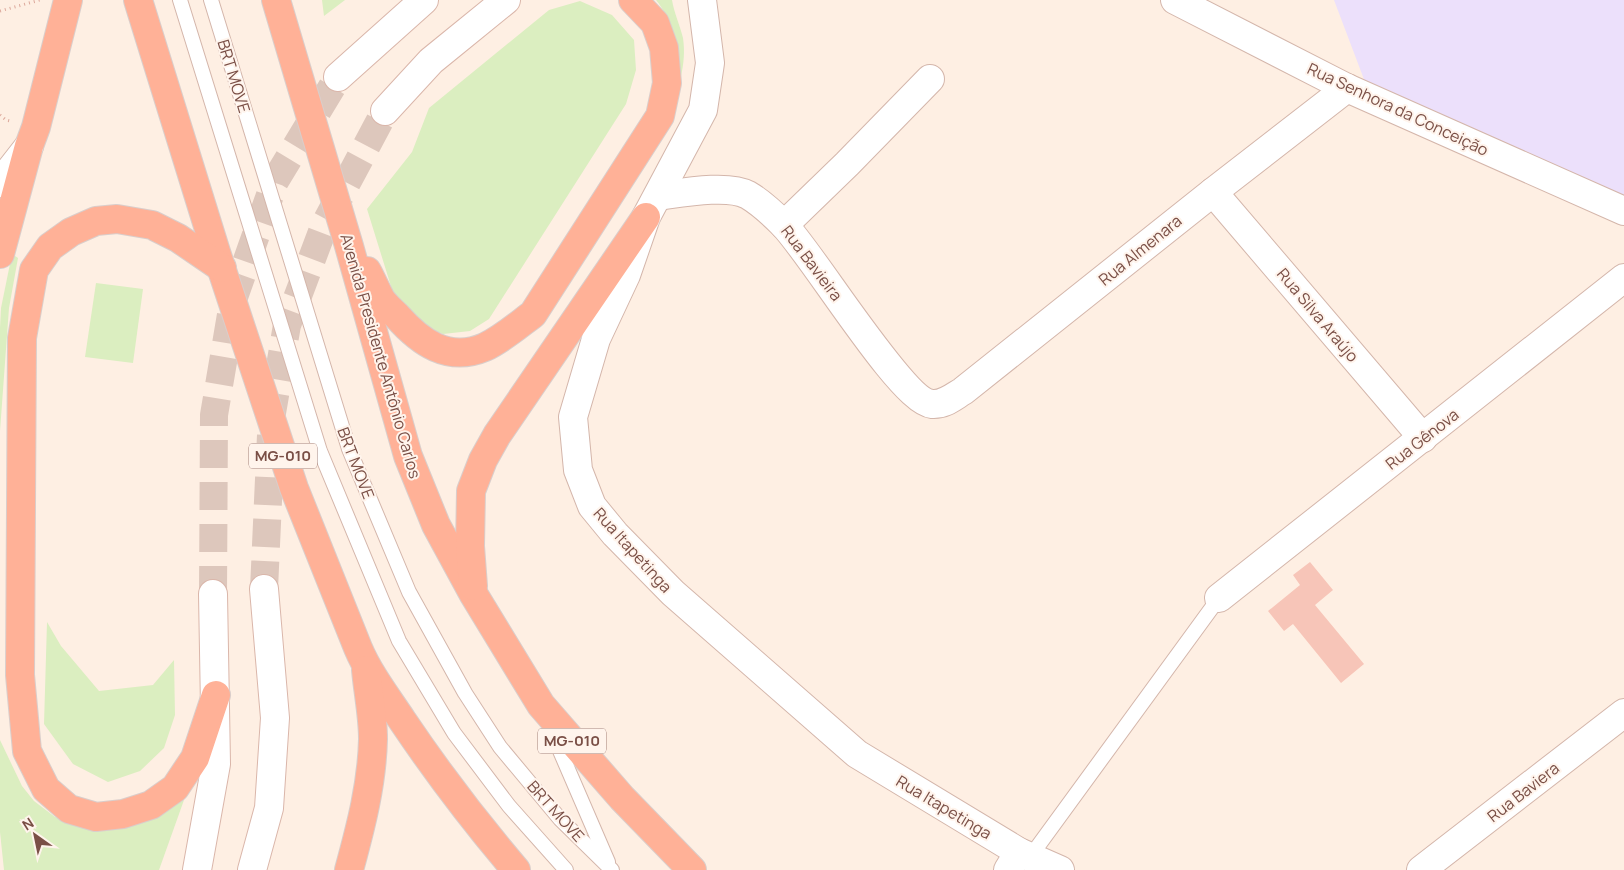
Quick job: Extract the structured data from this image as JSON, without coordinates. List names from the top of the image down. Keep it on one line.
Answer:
{"streets":{"highway":["Avenida Presidente Antônio Carlos","MG-010"],"street":["Rua Senhora da Conceição","Rua Almenara","Rua Bavieira","Rua Silva Araújo","Rua Gênova","Rua Itapetinga","Rua Baviera"],"lane":["BRT MOVE"]},"crossings":[["BRT MOVE","Avenida Presidente Antônio Carlos"],["Rua Senhora da Conceição","Rua Almenara"],["Rua Almenara","Rua Bavieira"],["Rua Almenara","Rua Silva Araújo"],["Rua Bavieira","Rua Itapetinga"],["Rua Silva Araújo","Rua Gênova"]],"north":"top left"}
